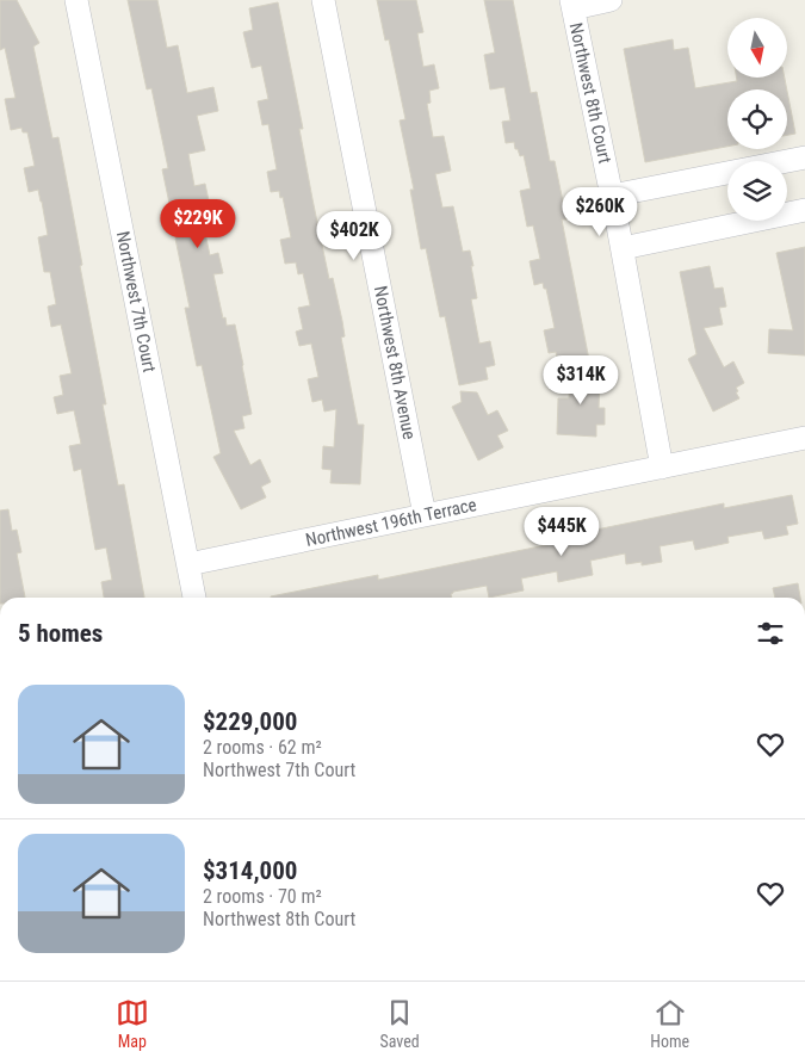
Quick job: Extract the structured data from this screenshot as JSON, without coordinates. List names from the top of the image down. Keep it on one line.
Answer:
{"streets":{"street":["Northwest 8th Court","Northwest 7th Court","Northwest 8th Avenue","Northwest 196th Terrace"]},"crossings":[["Northwest 8th Court","Northwest 196th Terrace"],["Northwest 7th Court","Northwest 196th Terrace"],["Northwest 8th Avenue","Northwest 196th Terrace"]],"north":"bottom","page":{"price":["$260K","$229K","$402K","$314K","$445K"],"heading":"5 homes","list":[{"name":"$229,000","note":"2 rooms · 62 m² · Northwest 7th Court"},{"name":"$314,000","note":"2 rooms · 70 m² · Northwest 8th Court"}],"tabs":["Map","Saved","Home"]}}
